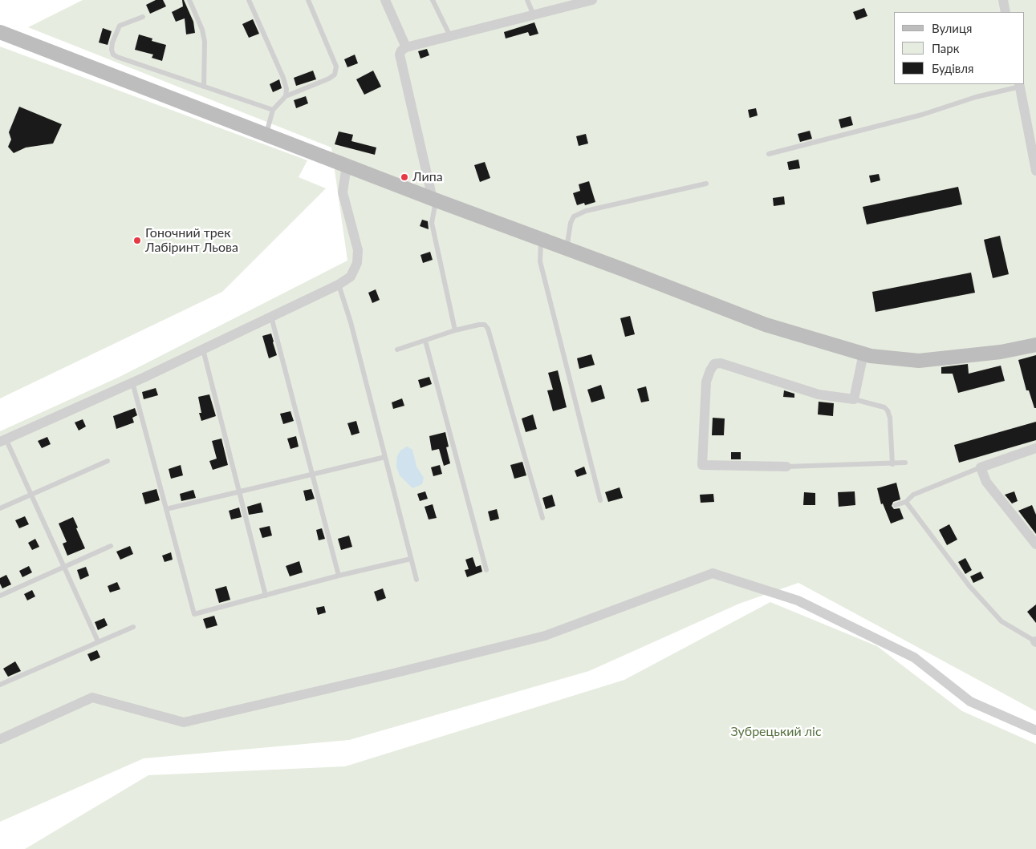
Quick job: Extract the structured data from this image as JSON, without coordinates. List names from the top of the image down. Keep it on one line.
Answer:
{"parks":["Зубрецький ліс"],"places":["Липа","Гоночний трек Лабіринт Льова"],"legend":["Вулиця","Парк","Будівля"]}
